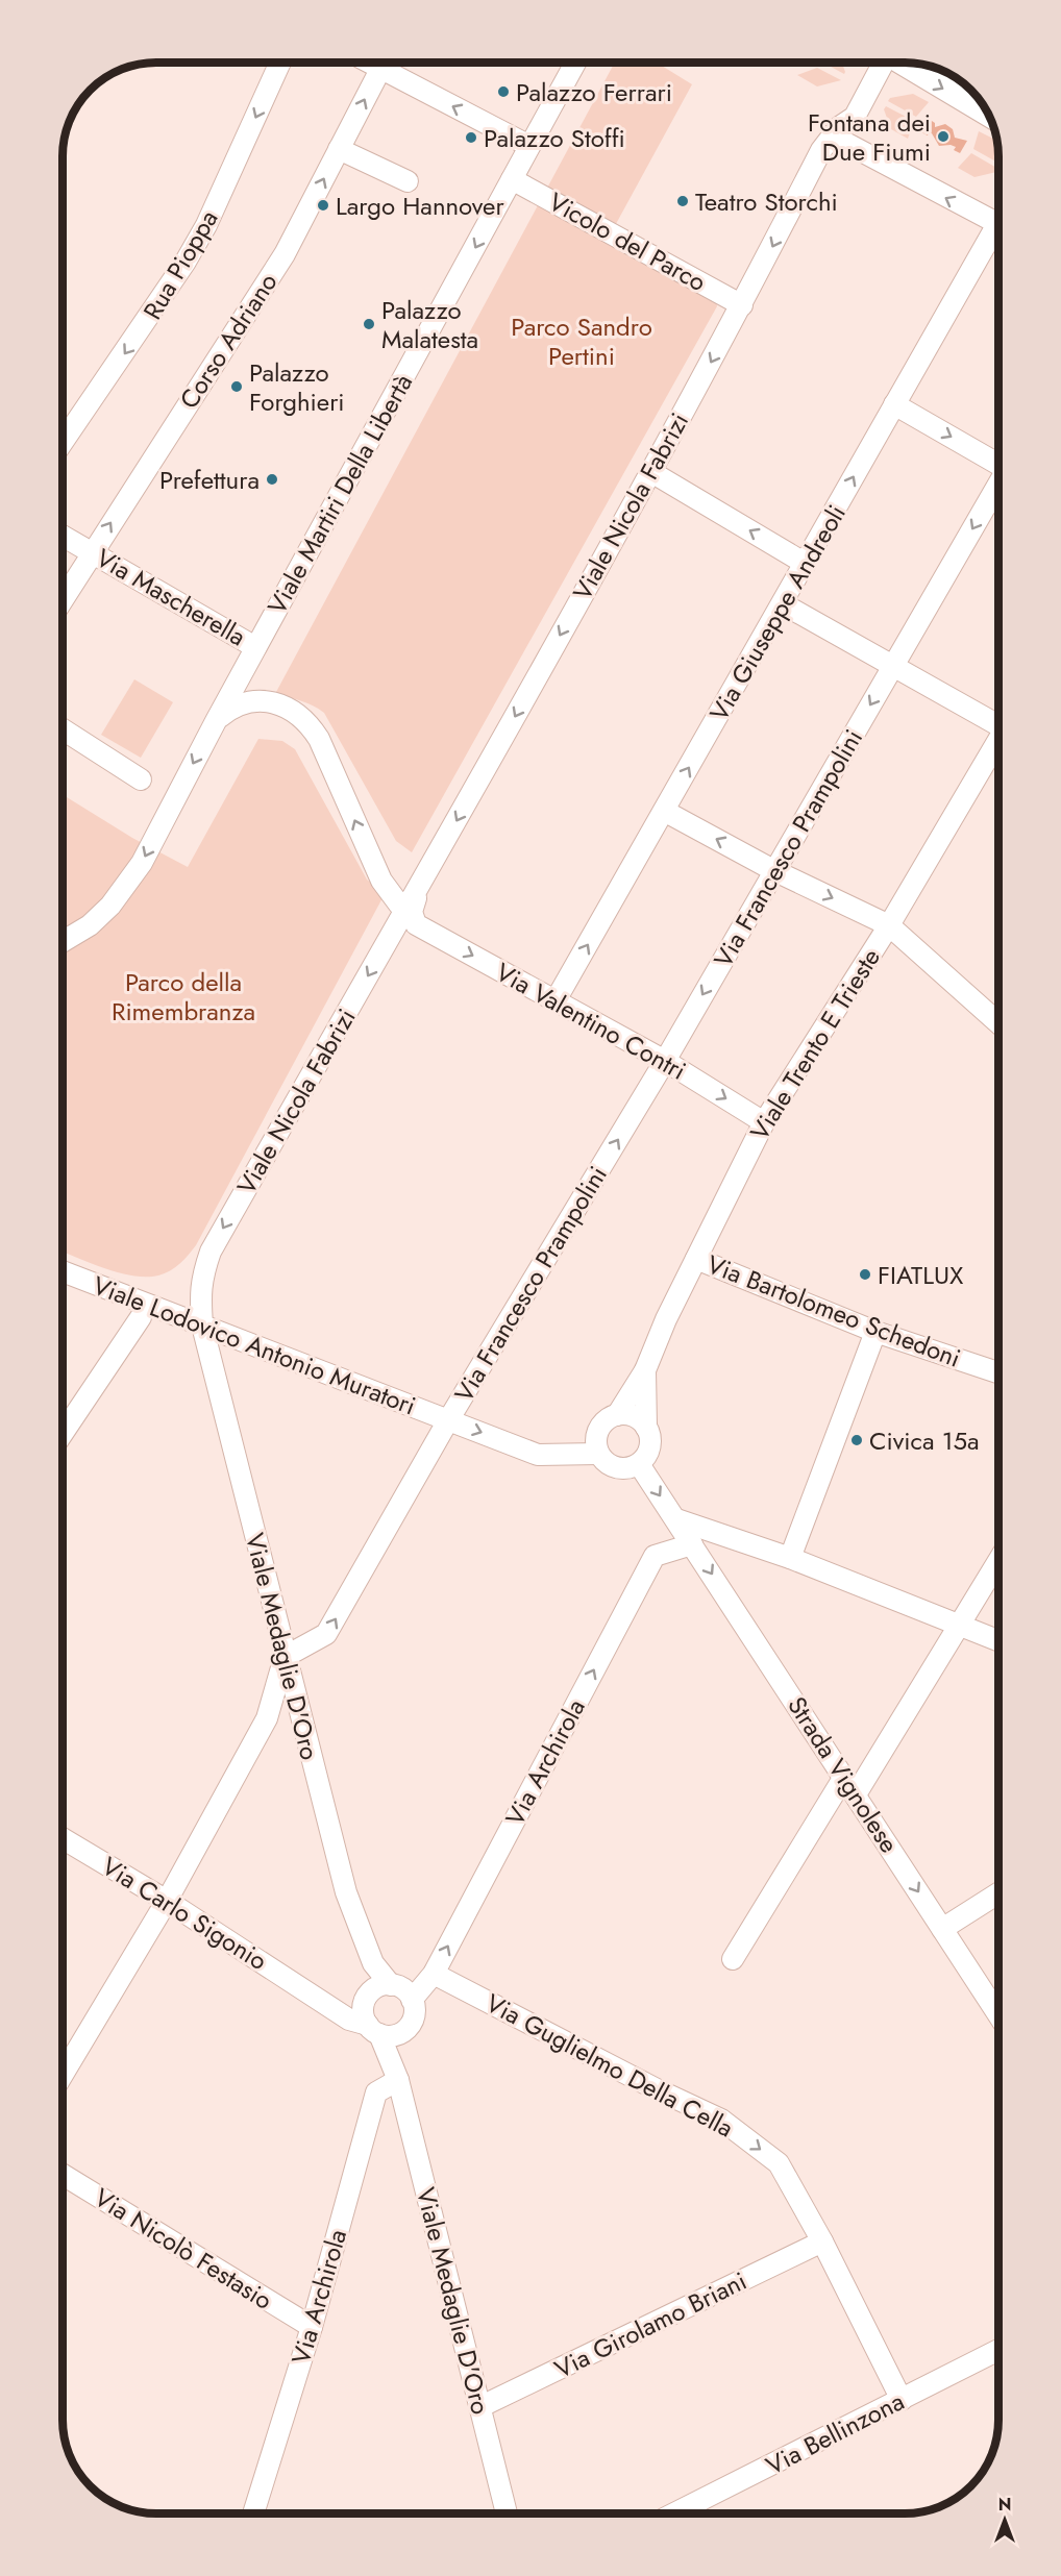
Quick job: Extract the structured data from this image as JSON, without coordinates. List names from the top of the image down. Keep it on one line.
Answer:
{"streets":{"street":["Vicolo del Parco","Rua Pioppa","Corso Adriano","Viale Martiri Della Libertà","Viale Nicola Fabrizi","Via Mascherella","Via Giuseppe Andreoli","Via Francesco Prampolini","Via Valentino Contri","Viale Trento E Trieste","Via Bartolomeo Schedoni","Viale Lodovico Antonio Muratori","Viale Medaglie D'Oro","Via Archirola","Strada Vignolese","Via Carlo Sigonio","Via Guglielmo Della Cella","Via Nicolò Festasio","Via Girolamo Briani","Via Bellinzona"]},"crossings":[["Vicolo del Parco","Viale Martiri Della Libertà"],["Vicolo del Parco","Viale Nicola Fabrizi"],["Corso Adriano","Via Mascherella"],["Viale Martiri Della Libertà","Via Mascherella"],["Viale Nicola Fabrizi","Via Valentino Contri"],["Viale Nicola Fabrizi","Viale Lodovico Antonio Muratori"],["Viale Nicola Fabrizi","Viale Medaglie D'Oro"],["Via Giuseppe Andreoli","Via Valentino Contri"],["Via Francesco Prampolini","Via Valentino Contri"],["Via Francesco Prampolini","Viale Lodovico Antonio Muratori"],["Via Francesco Prampolini","Viale Medaglie D'Oro"],["Via Valentino Contri","Viale Trento E Trieste"],["Viale Trento E Trieste","Via Bartolomeo Schedoni"],["Viale Trento E Trieste","Viale Lodovico Antonio Muratori"],["Viale Lodovico Antonio Muratori","Viale Medaglie D'Oro"],["Viale Medaglie D'Oro","Via Archirola"],["Viale Medaglie D'Oro","Via Carlo Sigonio"],["Viale Medaglie D'Oro","Via Girolamo Briani"],["Via Archirola","Strada Vignolese"],["Via Archirola","Via Carlo Sigonio"],["Via Archirola","Via Guglielmo Della Cella"],["Via Archirola","Via Nicolò Festasio"],["Via Guglielmo Della Cella","Via Girolamo Briani"],["Via Guglielmo Della Cella","Via Bellinzona"]],"one_way":["Rua Pioppa","Corso Adriano","Viale Martiri Della Libertà","Viale Nicola Fabrizi","Via Giuseppe Andreoli","Via Valentino Contri","Via Archirola","Strada Vignolese","Via Guglielmo Della Cella"],"parks":["Parco Sandro Pertini","Parco della Rimembranza"],"places":["Palazzo Ferrari","Fontana dei Due Fiumi","Palazzo Stoffi","Teatro Storchi","Largo Hannover","Palazzo Malatesta","Palazzo Forghieri","Prefettura","FIATLUX","Civica 15a"],"north":"top"}
